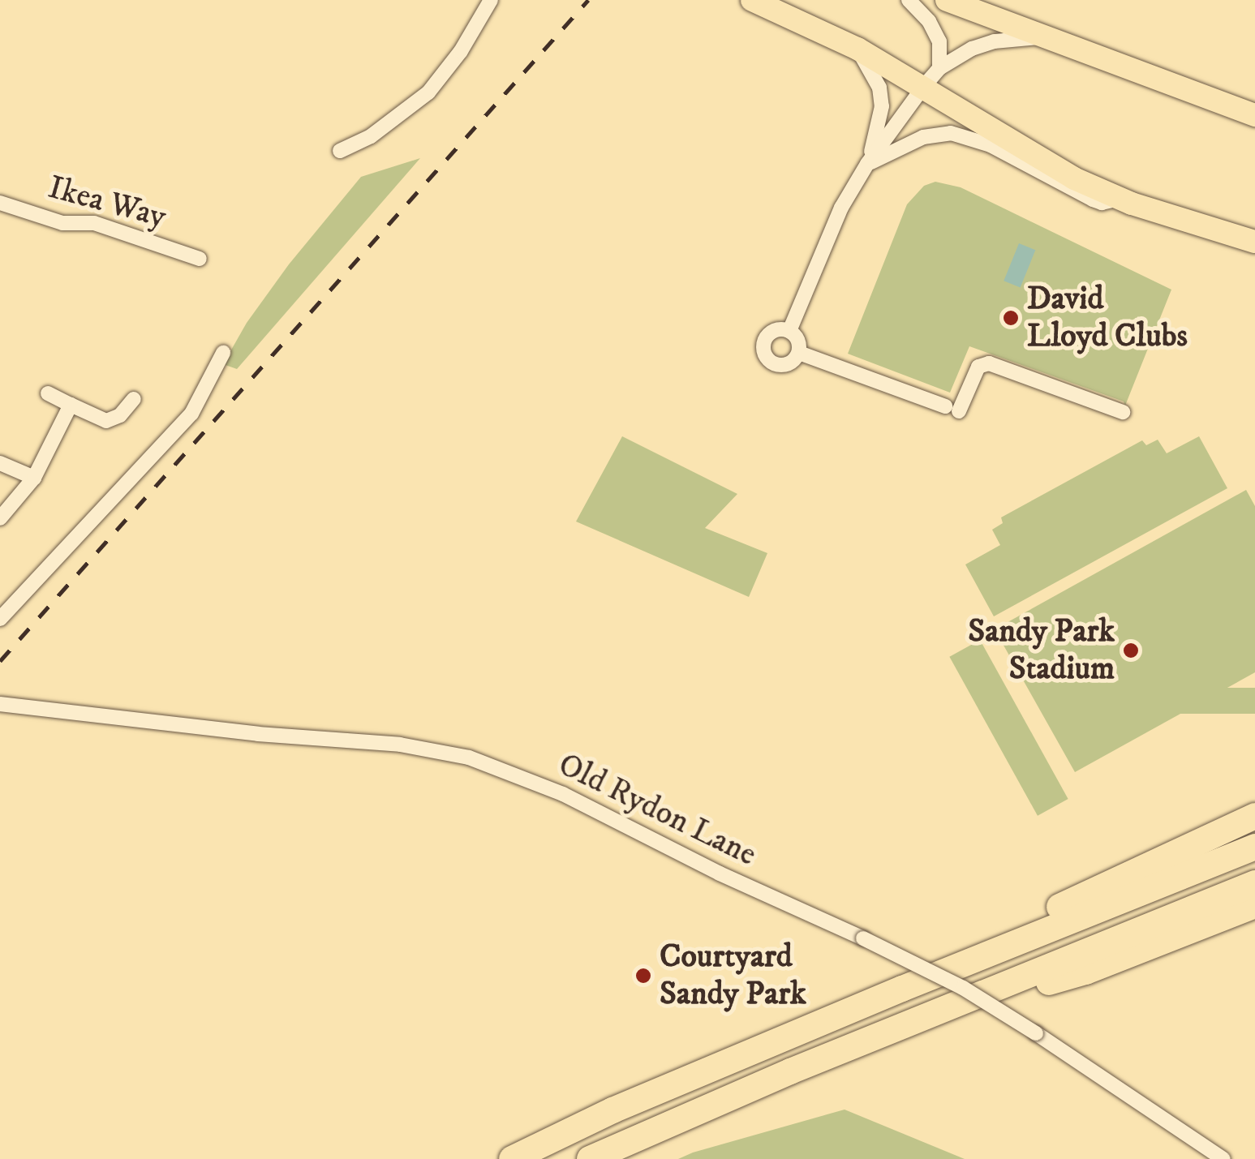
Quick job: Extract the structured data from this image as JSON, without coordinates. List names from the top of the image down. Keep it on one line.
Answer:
{"streets":{"street":["Ikea Way","Old Rydon Lane"]},"places":["David Lloyd Clubs","Sandy Park Stadium","Courtyard Sandy Park"]}
